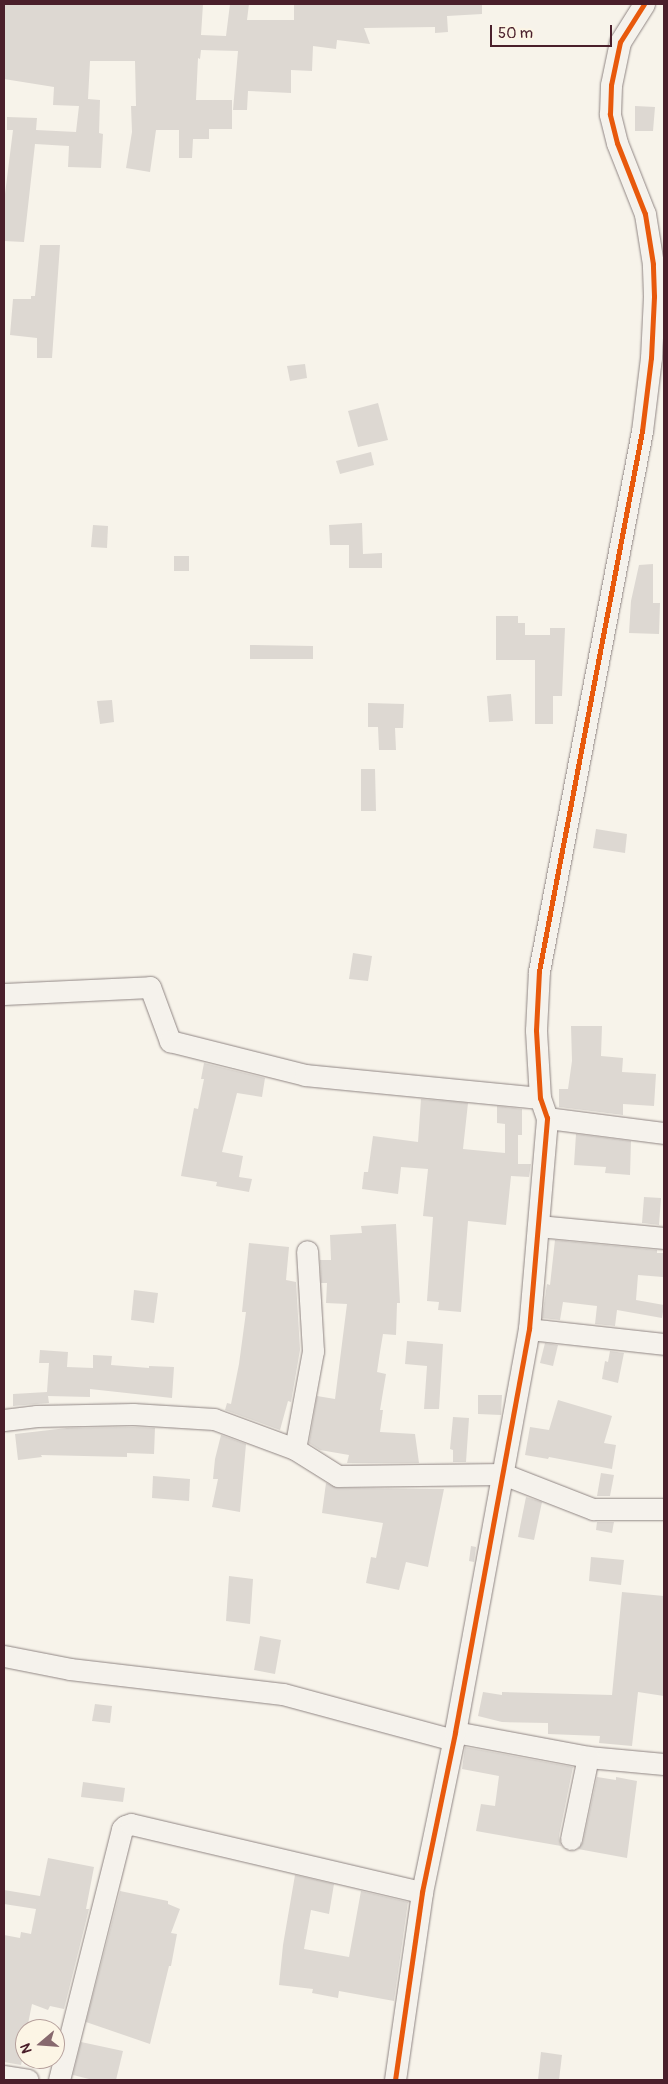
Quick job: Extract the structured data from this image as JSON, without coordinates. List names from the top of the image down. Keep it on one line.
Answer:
{"scale_bar":"50 m","north":"left"}
